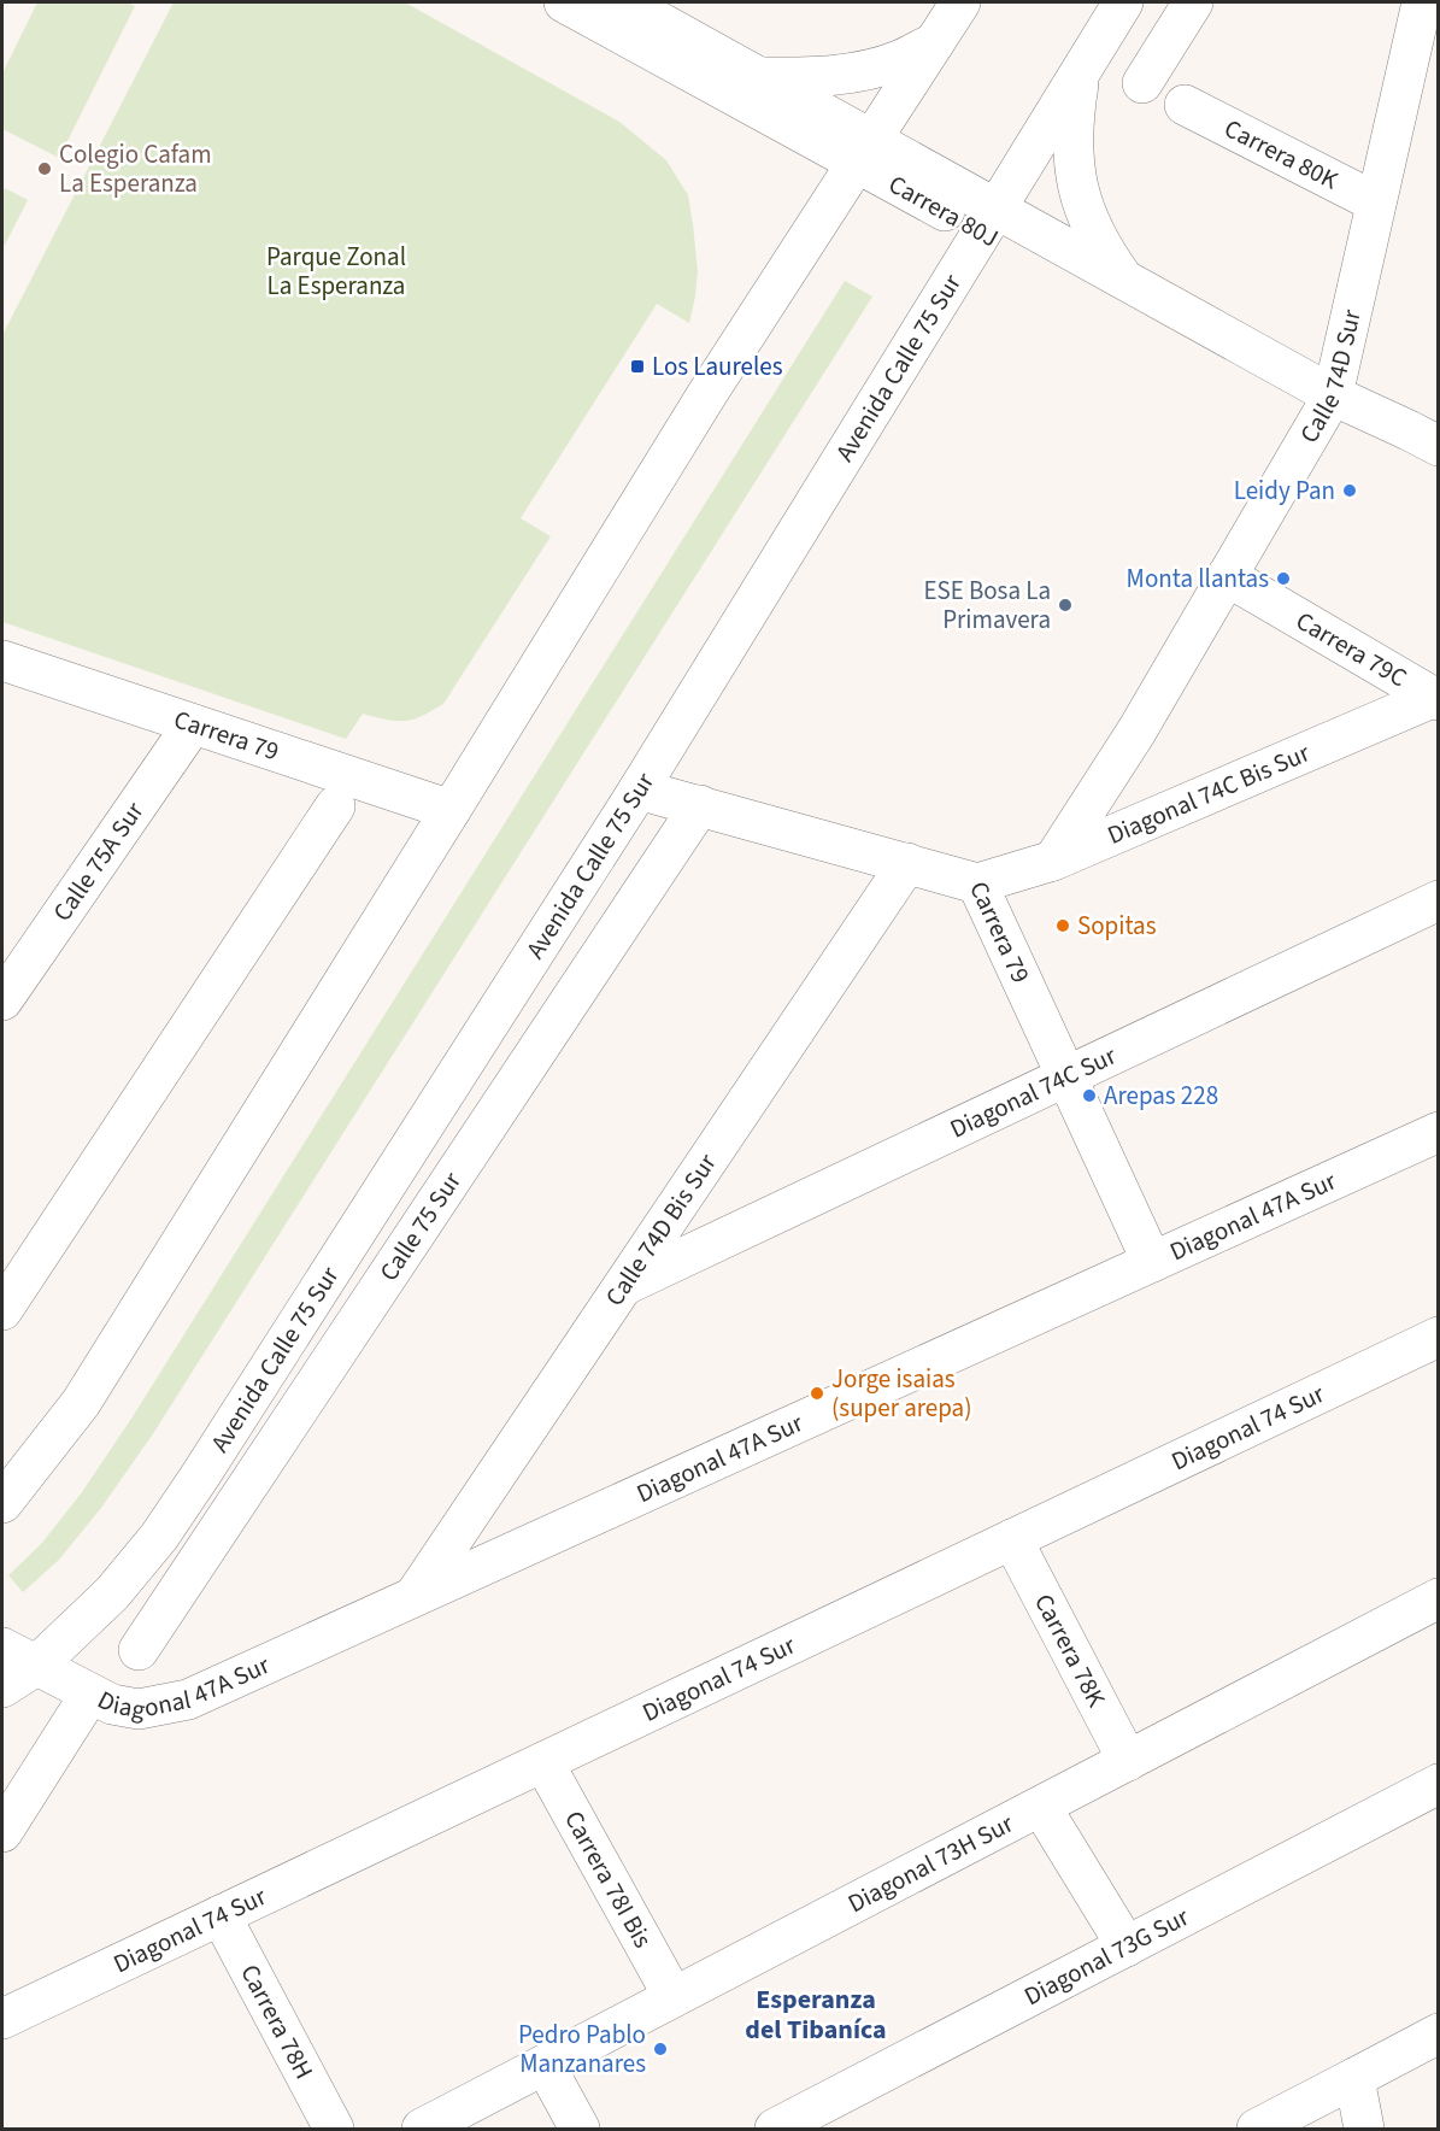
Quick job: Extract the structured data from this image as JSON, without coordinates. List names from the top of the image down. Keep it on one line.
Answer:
{"streets":{"street":["Carrera 80K","Carrera 80J","Avenida Calle 75 Sur","Calle 74D Sur","Carrera 79C","Carrera 79","Diagonal 74C Bis Sur","Calle 75A Sur","Diagonal 74C Sur","Diagonal 47A Sur","Calle 75 Sur","Calle 74D Bis Sur","Diagonal 74 Sur","Carrera 78K","Diagonal 73H Sur","Carrera 78I Bis","Diagonal 73G Sur","Carrera 78H"]},"crossings":[["Carrera 80K","Calle 74D Sur"],["Carrera 80J","Avenida Calle 75 Sur"],["Carrera 80J","Calle 74D Sur"],["Avenida Calle 75 Sur","Carrera 79"],["Avenida Calle 75 Sur","Diagonal 47A Sur"],["Calle 74D Sur","Carrera 79C"],["Calle 74D Sur","Diagonal 74C Bis Sur"],["Carrera 79C","Diagonal 74C Bis Sur"],["Carrera 79","Diagonal 74C Bis Sur"],["Carrera 79","Calle 75A Sur"],["Carrera 79","Diagonal 74C Sur"],["Carrera 79","Diagonal 47A Sur"],["Carrera 79","Calle 75 Sur"],["Carrera 79","Calle 74D Bis Sur"],["Diagonal 74C Sur","Calle 74D Bis Sur"],["Diagonal 47A Sur","Calle 74D Bis Sur"],["Diagonal 74 Sur","Carrera 78K"],["Diagonal 74 Sur","Carrera 78I Bis"],["Diagonal 74 Sur","Carrera 78H"],["Carrera 78K","Diagonal 73H Sur"],["Diagonal 73H Sur","Carrera 78I Bis"]],"districts":["Esperanza del Tibaníca"],"parks":["Parque Zonal La Esperanza"],"places":{"other":["Colegio Cafam La Esperanza","Leidy Pan","Monta llantas","ESE Bosa La Primavera","Sopitas","Arepas 228","Jorge isaias (super arepa)","Pedro Pablo Manzanares"],"transit":["Los Laureles"]}}
